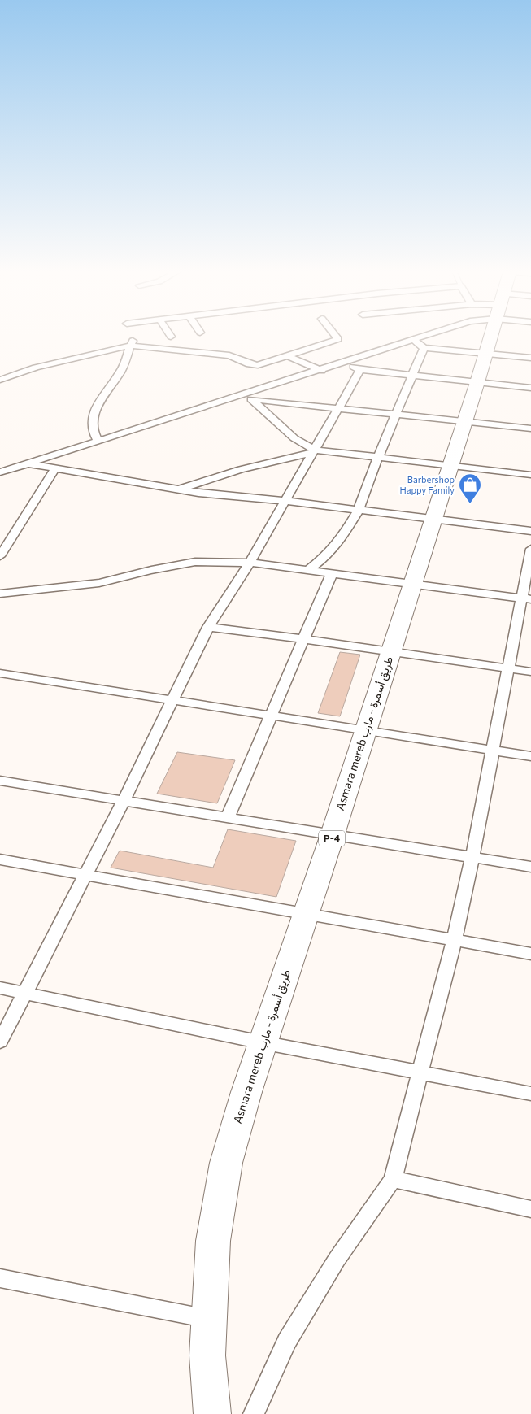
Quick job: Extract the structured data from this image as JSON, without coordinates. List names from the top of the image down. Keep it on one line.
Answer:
{"streets":{"highway":["Asmara mereb طريق أسمرة - مارب","P-4"]},"places":{"shop":["Barbershop Happy Family"]}}
